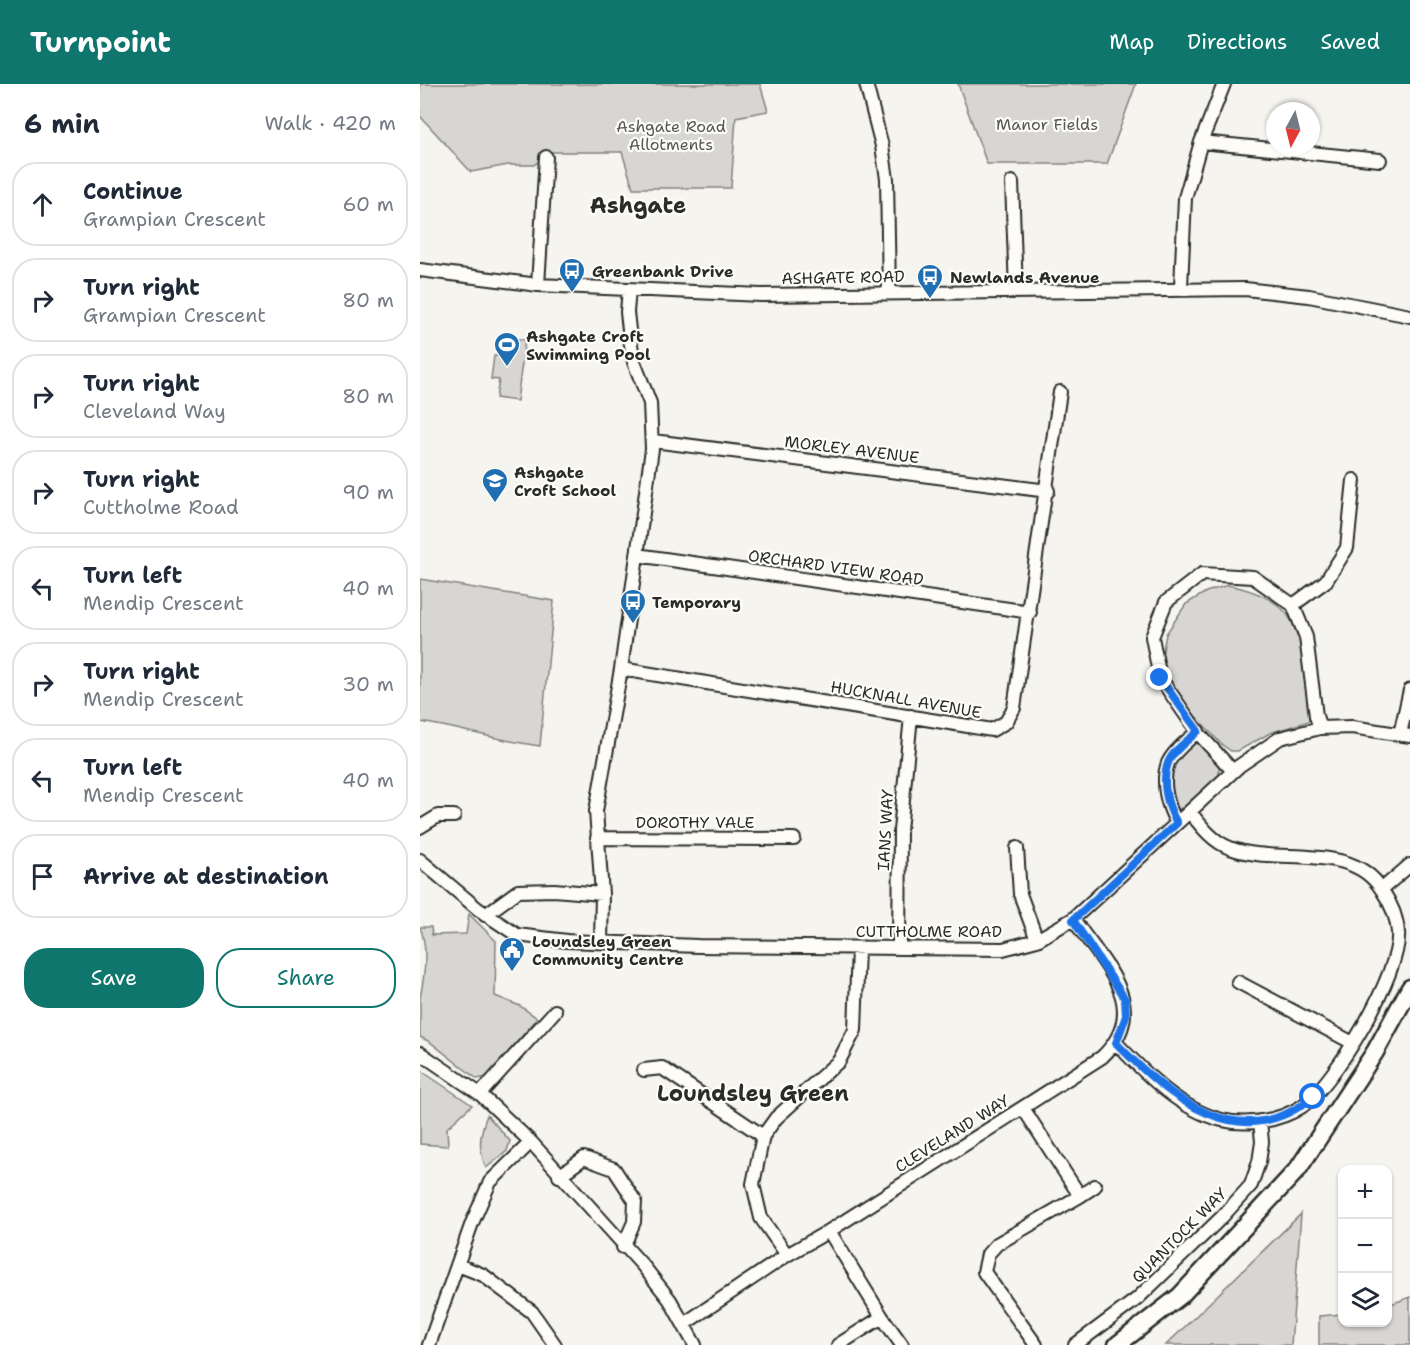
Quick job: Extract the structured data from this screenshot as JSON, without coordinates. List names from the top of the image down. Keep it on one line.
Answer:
{"streets":{"street":["ASHGATE ROAD","MORLEY AVENUE","ORCHARD VIEW ROAD","HUCKNALL AVENUE","DOROTHY VALE","IANS WAY","CUTTHOLME ROAD","CLEVELAND WAY","QUANTOCK WAY"]},"crossings":[["MORLEY AVENUE","HUCKNALL AVENUE"],["ORCHARD VIEW ROAD","HUCKNALL AVENUE"],["HUCKNALL AVENUE","IANS WAY"],["IANS WAY","CUTTHOLME ROAD"],["CUTTHOLME ROAD","CLEVELAND WAY"]],"districts":["Ashgate","Loundsley Green"],"parks":["Manor Fields","Ashgate Road Allotments"],"places":{"bus stop":["Greenbank Drive","Newlands Avenue","Temporary"],"sports":["Ashgate Croft Swimming Pool"],"school or university":["Ashgate Croft School"],"public building":["Loundsley Green Community Centre"]},"north":"bottom","page":{"header":"Turnpoint","nav":["Map","Directions","Saved"],"heading":["6 min","Walk · 420 m"],"list":[["Continue","Grampian Crescent","60 m"],["Turn right","Grampian Crescent","80 m"],["Turn right","Cleveland Way","80 m"],["Turn right","Cuttholme Road","90 m"],["Turn left","Mendip Crescent","40 m"],["Turn right","Mendip Crescent","30 m"],["Turn left","Mendip Crescent","40 m"],"Arrive at destination"],"buttons":["Save","Share"],"map_buttons":["+","−"]}}
